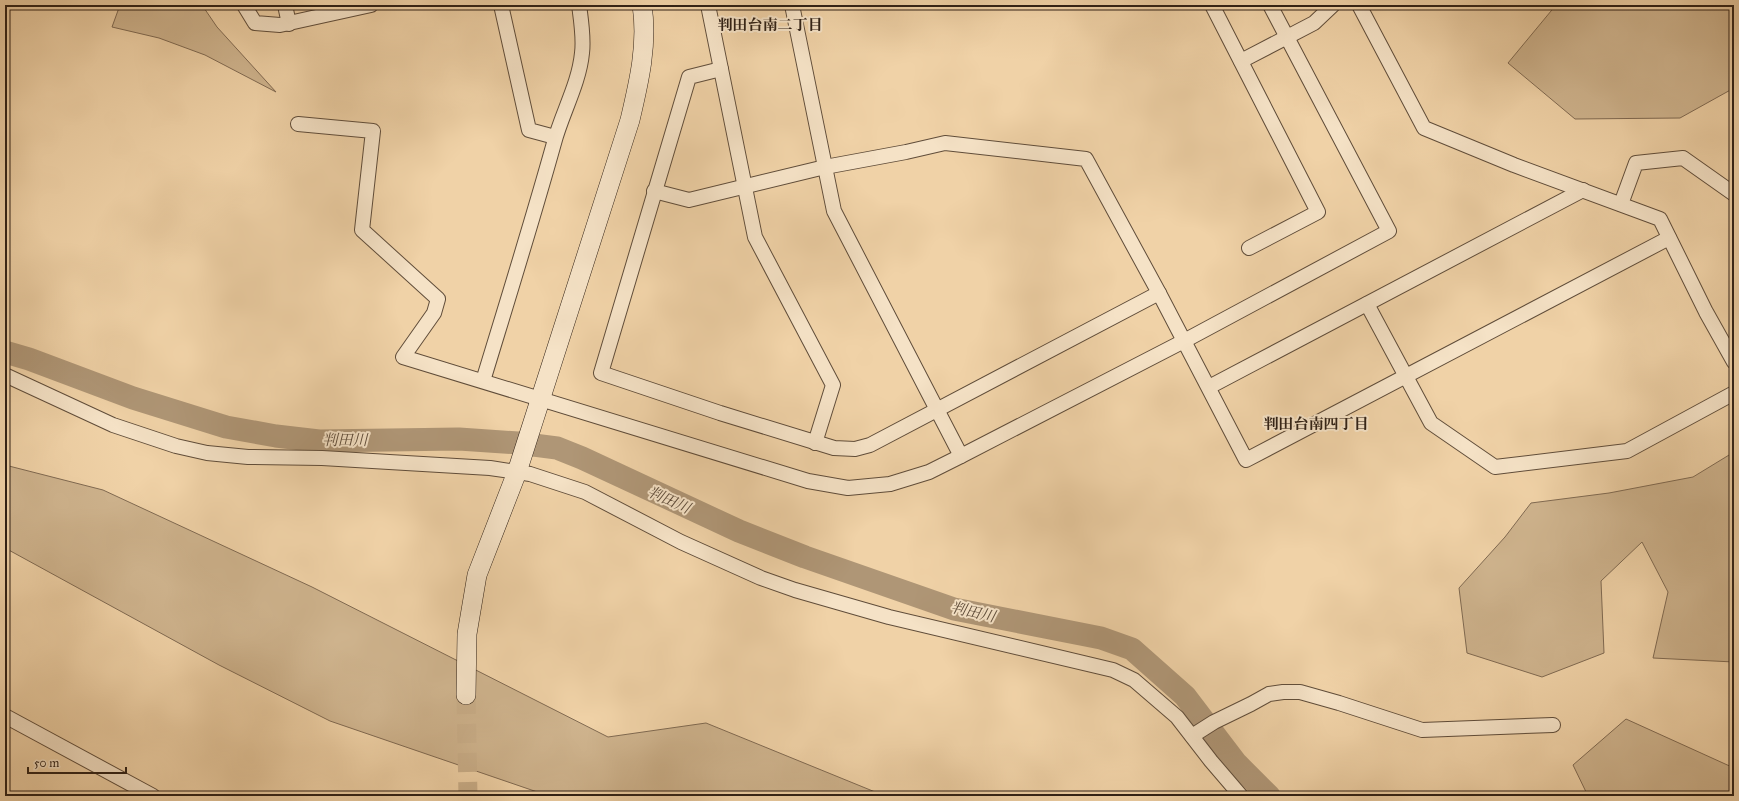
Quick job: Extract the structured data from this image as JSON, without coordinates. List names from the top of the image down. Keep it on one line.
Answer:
{"districts":["判田台南二丁目","判田台南四丁目"],"water":["判田川"],"scale_bar":"50 m"}
